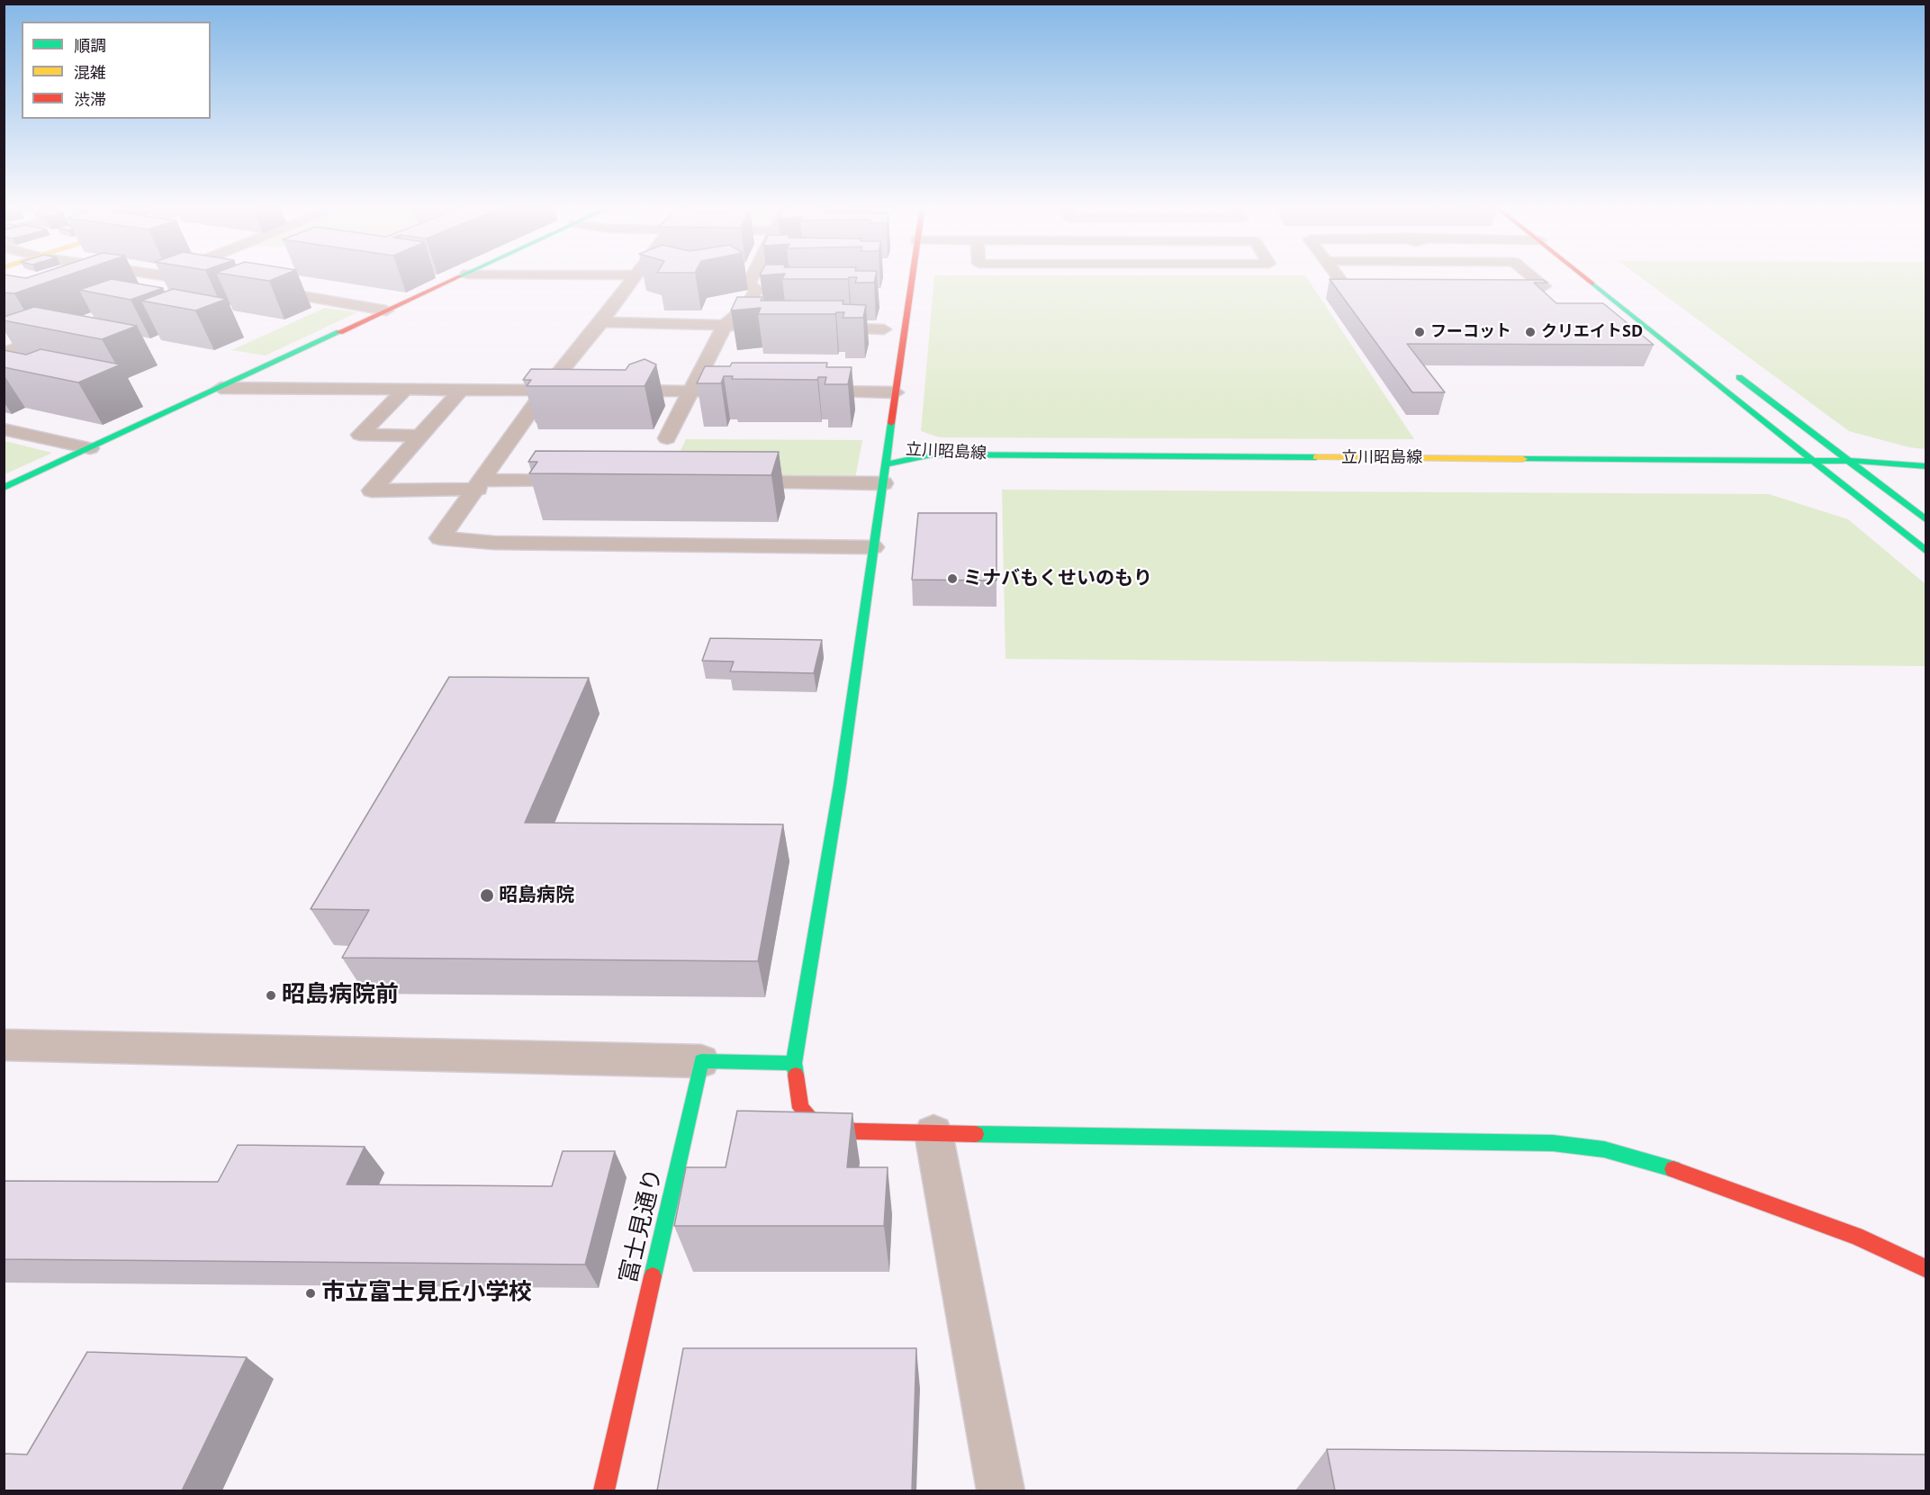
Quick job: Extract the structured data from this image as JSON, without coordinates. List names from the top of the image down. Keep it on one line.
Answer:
{"streets":{"street":["立川昭島線","富士見通り"]},"places":["フーコット","クリエイトSD","ミナバもくせいのもり","昭島病院","昭島病院前","市立富士見丘小学校"],"legend":["順調","混雑","渋滞"]}
